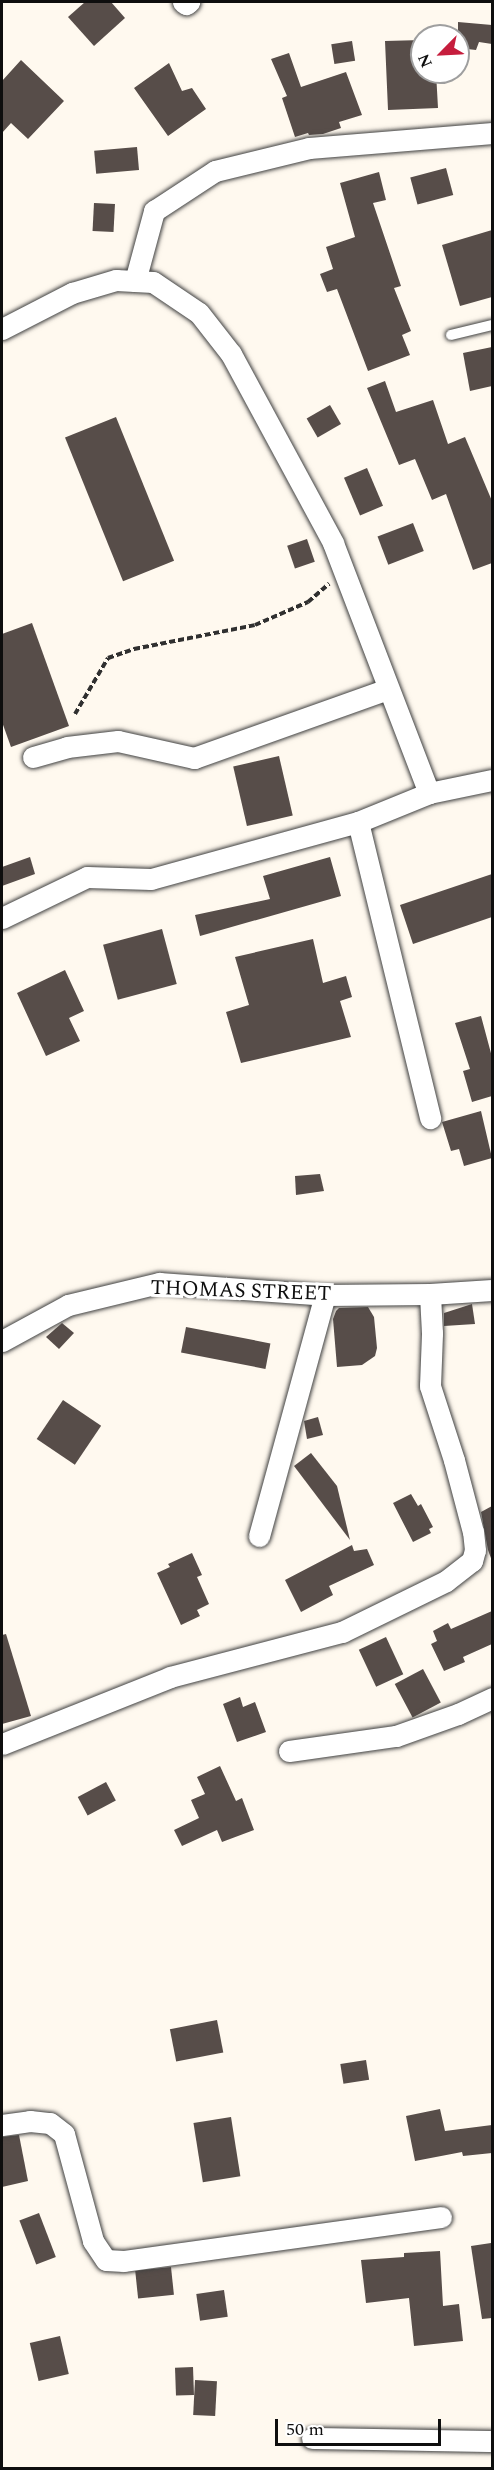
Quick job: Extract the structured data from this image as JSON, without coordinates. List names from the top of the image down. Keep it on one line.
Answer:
{"streets":{"street":["THOMAS STREET"]},"scale_bar":"50 m","north":"bottom left"}
